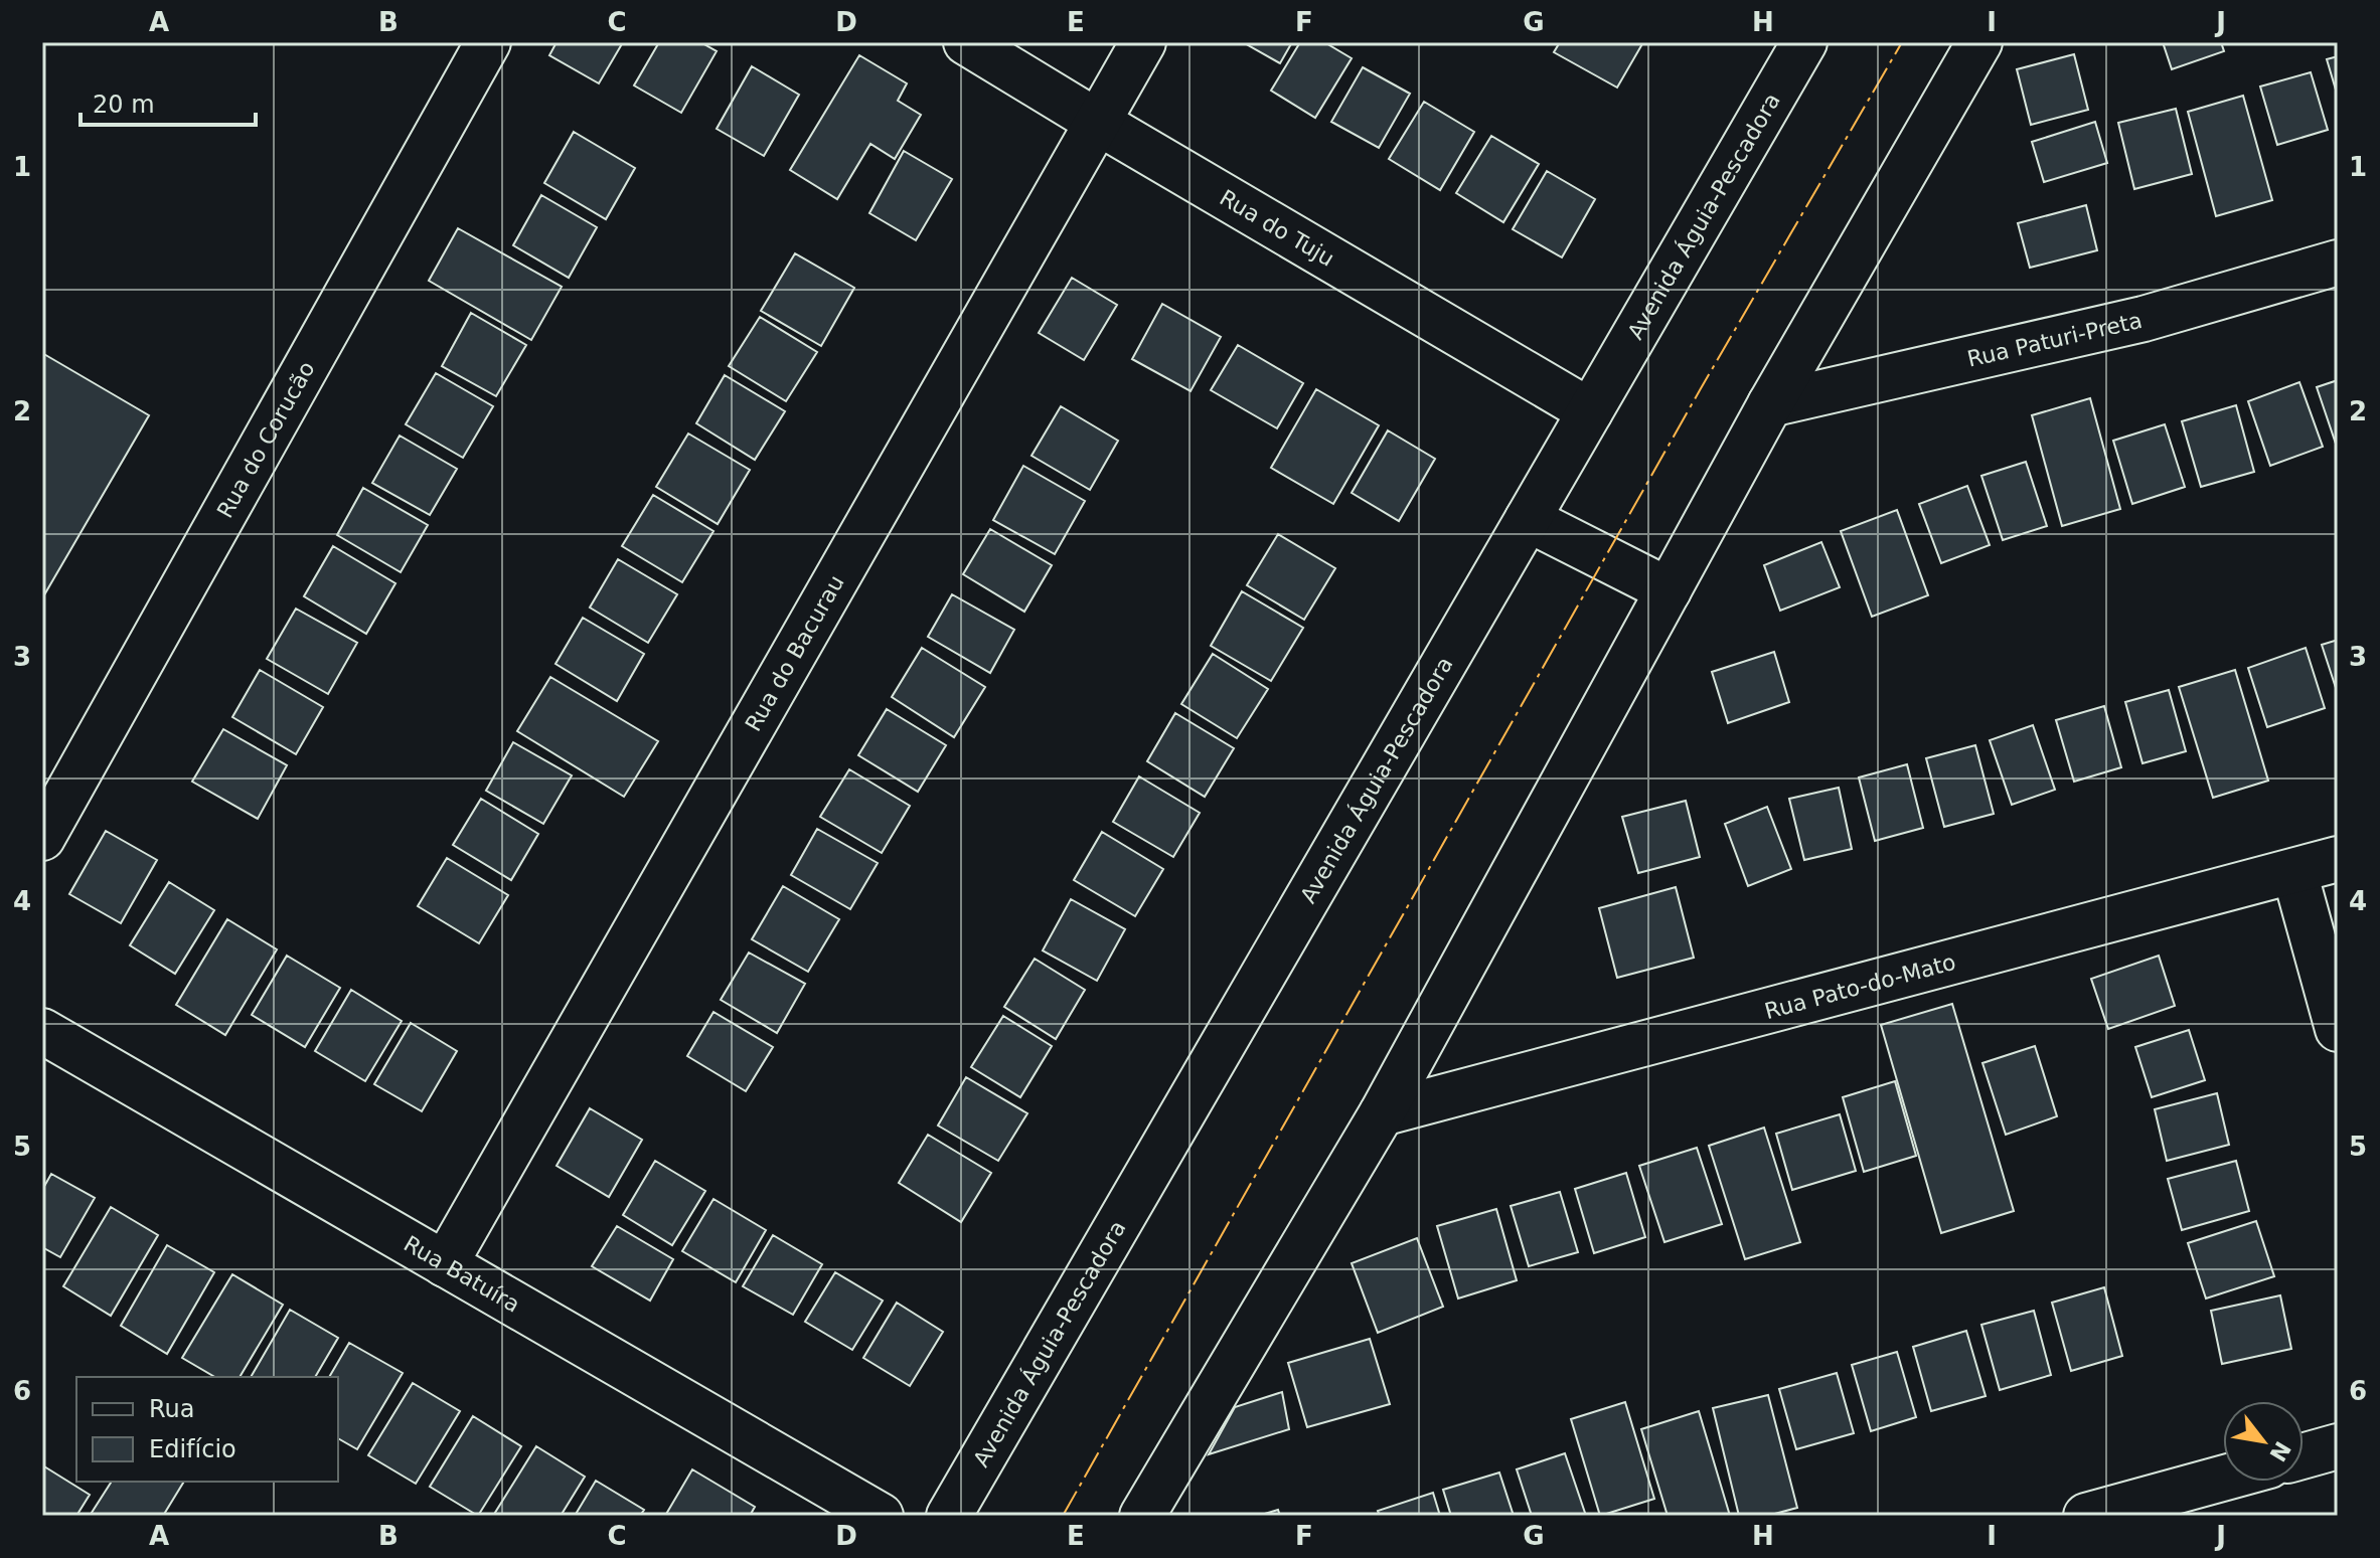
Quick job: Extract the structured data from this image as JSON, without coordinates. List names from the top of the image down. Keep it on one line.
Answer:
{"streets":{"street":["Avenida Águia-Pescadora","Rua do Tuju","Rua Paturi-Preta","Rua do Corucão","Rua do Bacurau","Rua Pato-do-Mato","Rua Batuíra"]},"crossings":[["Avenida Águia-Pescadora","Rua do Tuju"],["Rua do Tuju","Rua do Bacurau"],["Rua do Bacurau","Rua Batuíra"]],"legend":["Rua","Edifício"],"scale_bar":"20 m","north":"bottom right","grid":{"columns":["A","B","C","D","E","F","G","H","I","J"],"rows":["1","2","3","4","5","6"]}}
